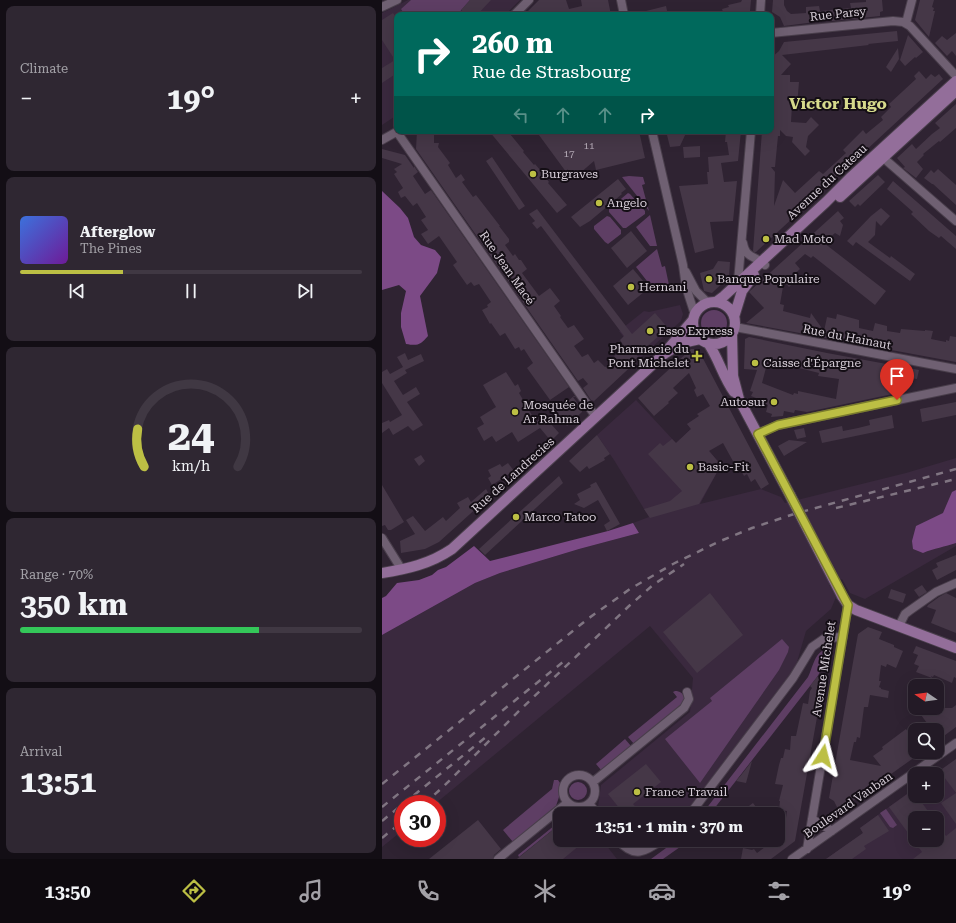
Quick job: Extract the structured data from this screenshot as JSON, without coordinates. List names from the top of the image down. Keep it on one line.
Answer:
{"streets":{"main road":["Avenue du Cateau","Rue de Landrecies"],"street":["Rue Parsy","Rue Jean Macé","Rue du Hainaut","Avenue Michelet","Boulevard Vauban"]},"crossings":[["Avenue du Cateau","Rue du Hainaut"],["Avenue du Cateau","Rue de Landrecies"],["Rue Jean Macé","Rue de Landrecies"],["Rue du Hainaut","Rue de Landrecies"],["Avenue Michelet","Boulevard Vauban"]],"districts":["Victor Hugo"],"places":{"other":["Burgraves","Angelo","Mad Moto","Banque Populaire","Hernani","Esso Express","Caisse d'Épargne","Autosur","Mosquée de Ar Rahma","Basic-Fit","Marco Tatoo","France Travail"],"health":["Pharmacie du Pont Michelet"]},"house_numbers":["11","17"],"north":"left","page":{"tile":["Climate",["Range · 70%","350 km"],["Arrival","13:51"]],"turn":["260 m","Rue de Strasbourg"],"heat":["−","19°","+"],"song":["Afterglow","The Pines"],"map_buttons":["+","−"],"limit":"30","trip":"13:51 · 1 min · 370 m","tabs":["13:50","19°"],"gauge":["24","km/h"]}}
